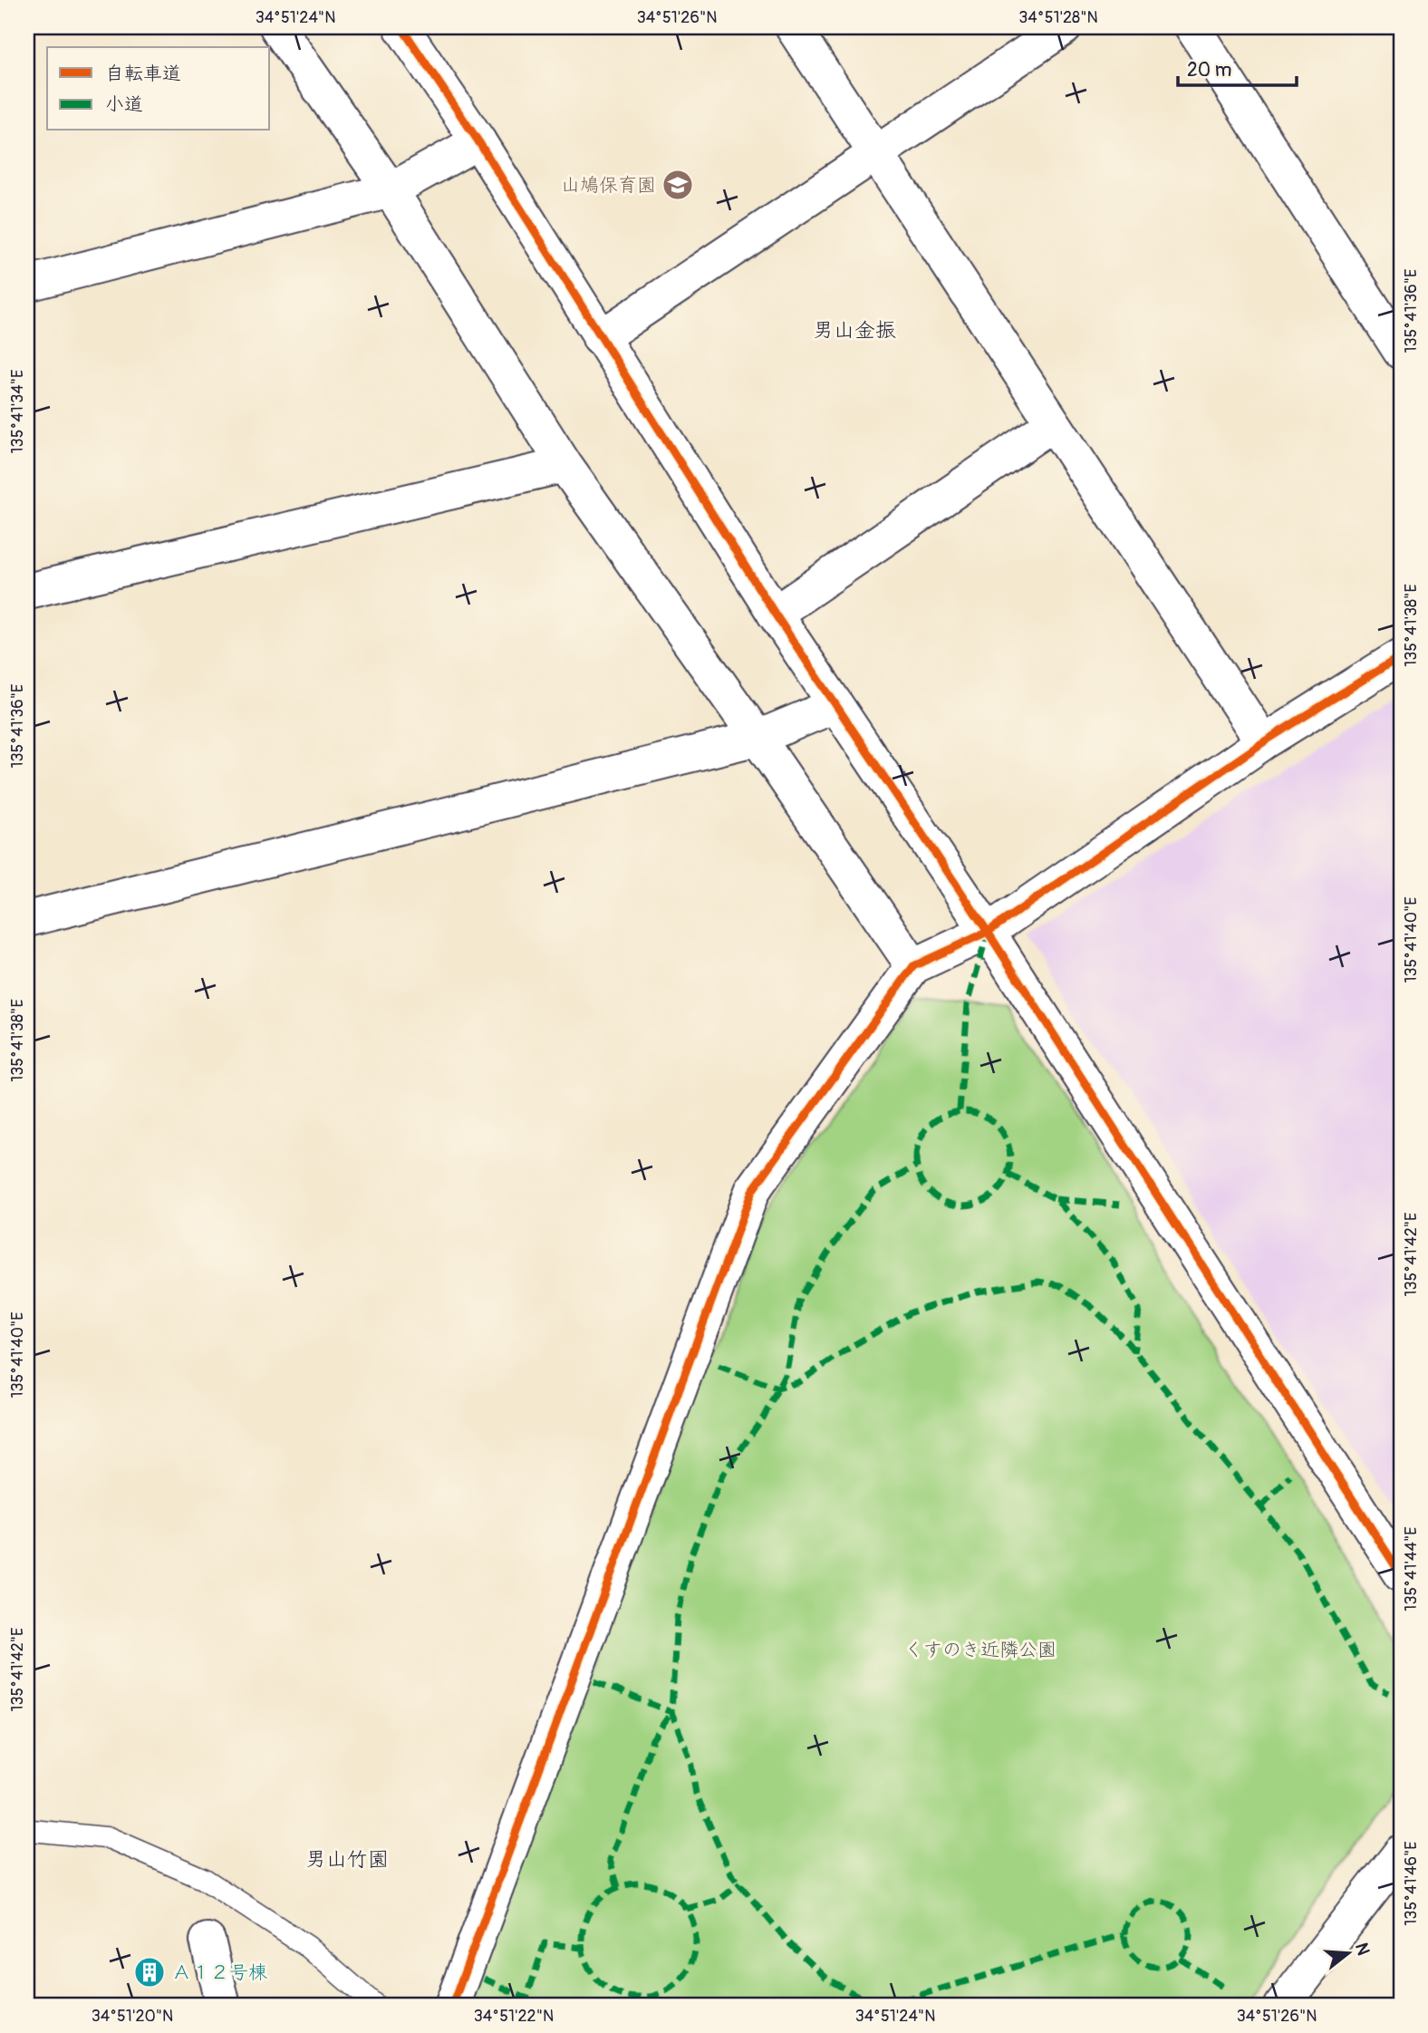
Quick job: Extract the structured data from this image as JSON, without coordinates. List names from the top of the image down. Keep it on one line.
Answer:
{"districts":["男山金振","男山竹園"],"parks":["くすのき近隣公園"],"places":{"school or university":["山鳩保育園"],"building":["Ａ１２号棟"]},"legend":["自転車道","小道"],"scale_bar":"20 m","north":"right","coordinates":["34°51'24\"N","34°51'26\"N","34°51'28\"N","135°41'36\"E","135°41'34\"E","135°41'38\"E","135°41'40\"E","135°41'42\"E","135°41'44\"E","135°41'46\"E","34°51'20\"N","34°51'22\"N"]}
